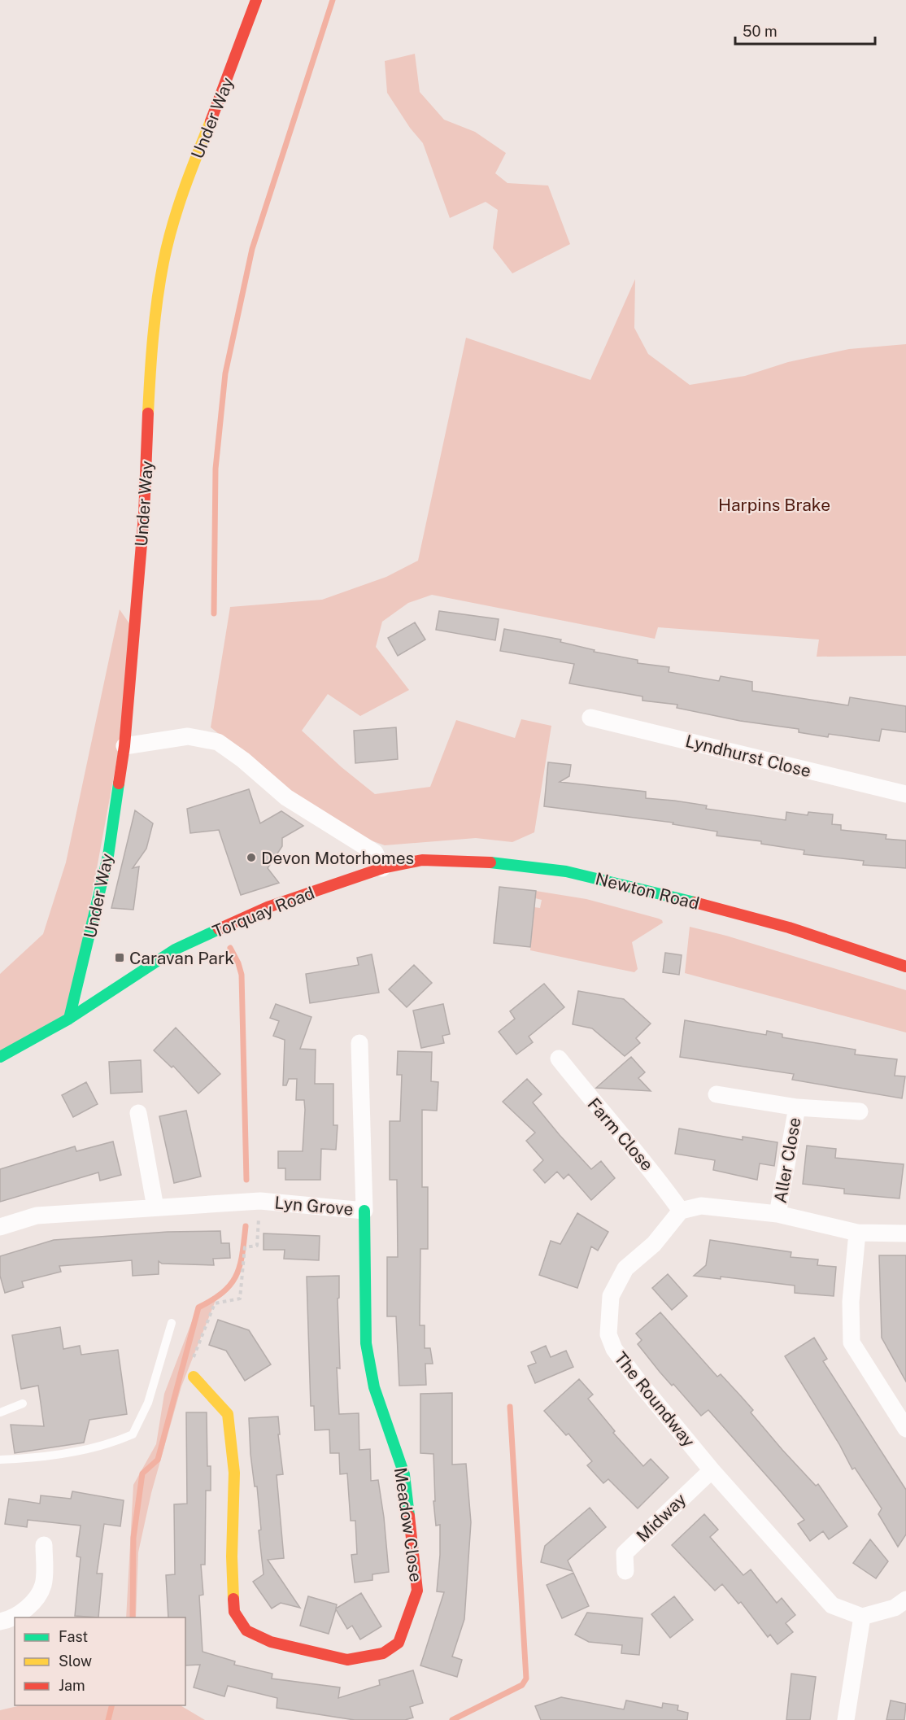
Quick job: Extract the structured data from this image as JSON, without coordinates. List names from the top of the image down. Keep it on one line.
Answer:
{"streets":{"street":["Under Way","Lyndhurst Close","Newton Road","Torquay Road","Farm Close","Aller Close","Lyn Grove","The Roundway","Midway","Meadow Close"]},"crossings":[["Under Way","Torquay Road"],["Newton Road","Torquay Road"],["Farm Close","The Roundway"],["Lyn Grove","Meadow Close"],["The Roundway","Midway"]],"parks":["Harpins Brake"],"places":{"other":["Devon Motorhomes"],"transit":["Caravan Park"]},"legend":["Fast","Slow","Jam"],"scale_bar":"50 m"}
